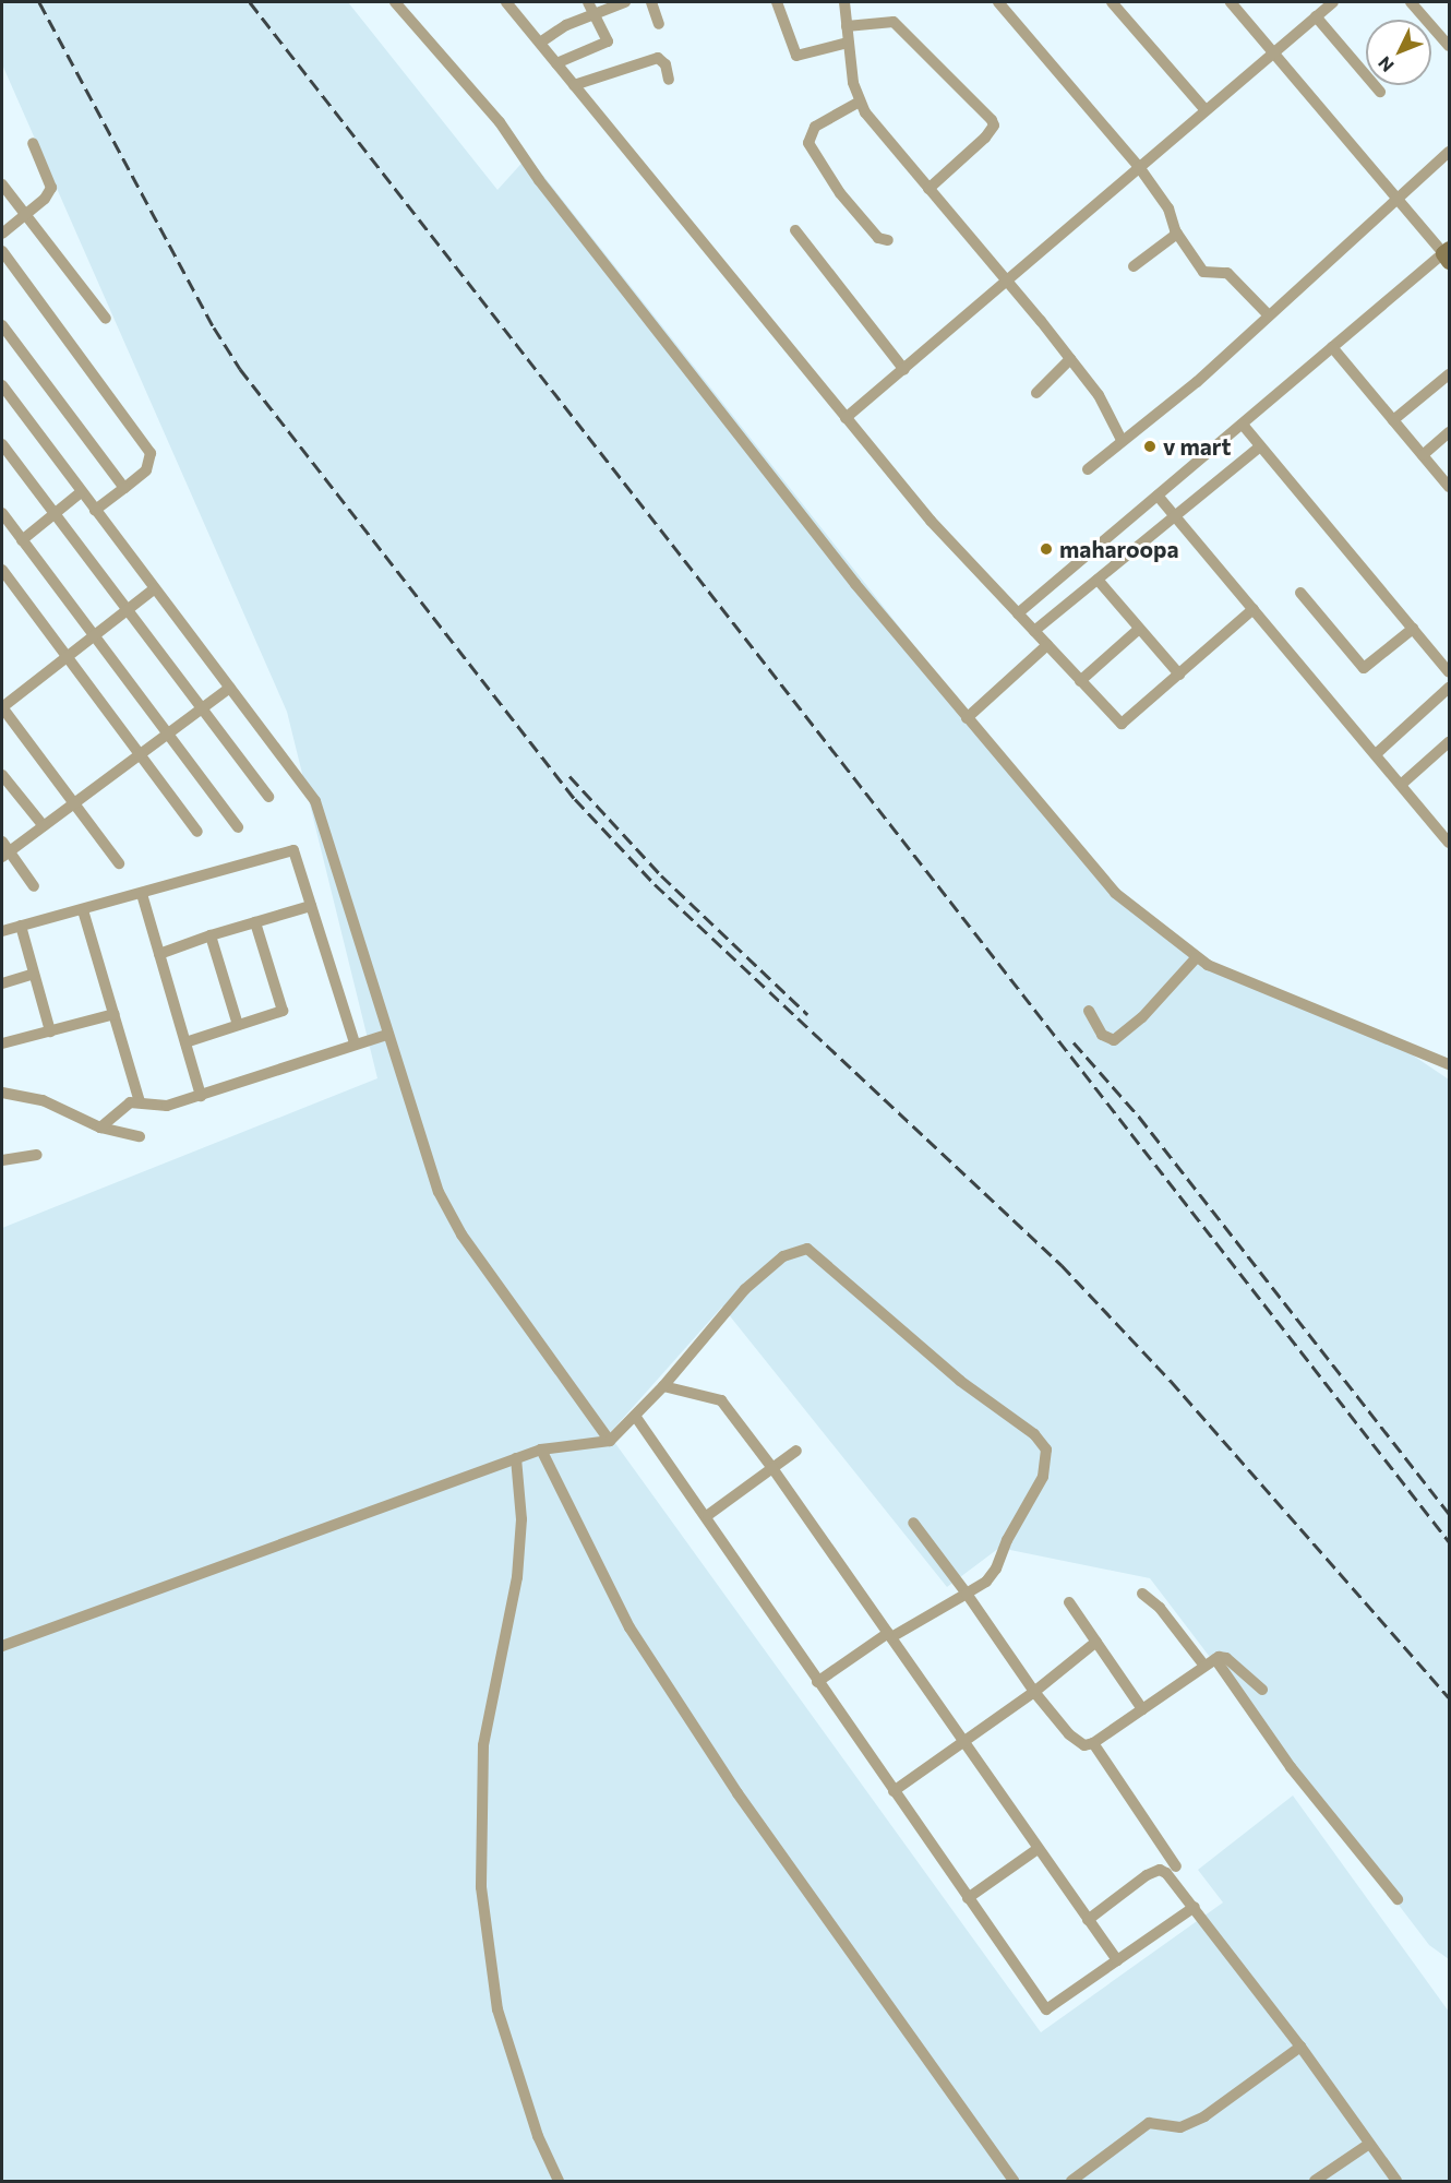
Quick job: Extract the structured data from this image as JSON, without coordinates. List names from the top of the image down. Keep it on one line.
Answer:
{"places":["v mart","maharoopa"],"north":"bottom left"}
